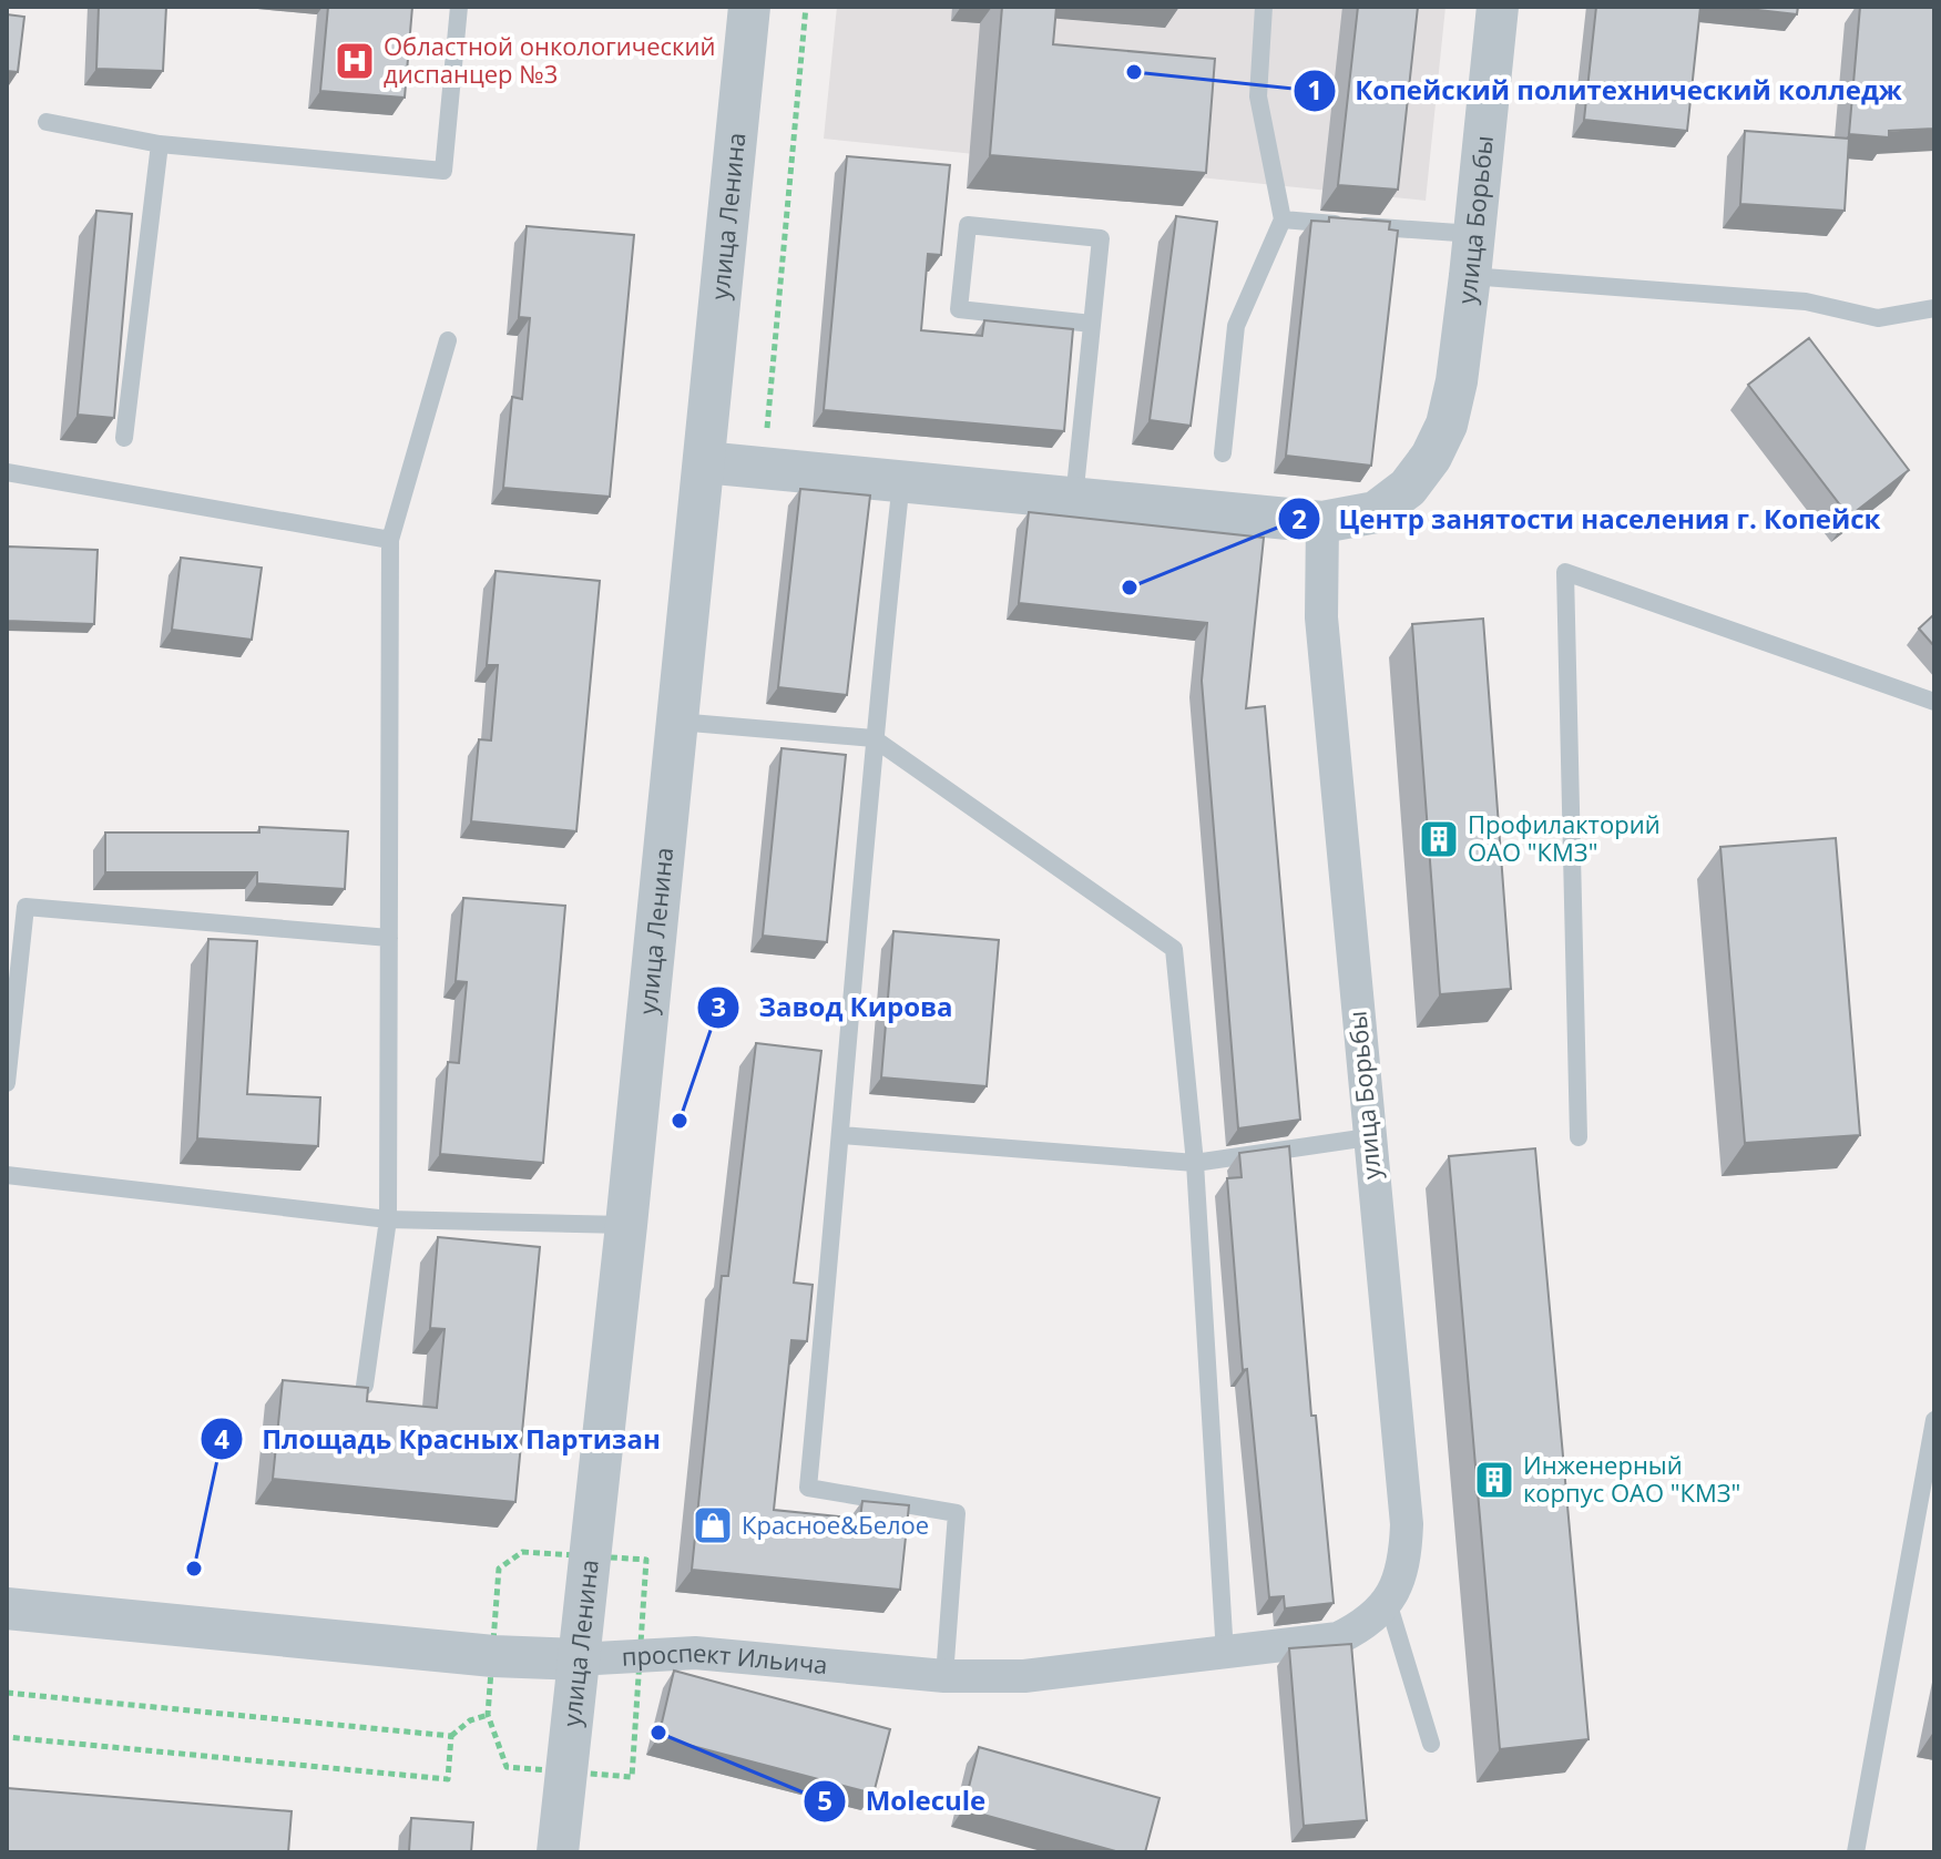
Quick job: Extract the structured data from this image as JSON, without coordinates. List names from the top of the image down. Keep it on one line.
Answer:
{"streets":{"street":["улица Ленина","улица Борьбы","проспект Ильича"]},"crossings":[["улица Ленина","улица Борьбы"],["улица Ленина","проспект Ильича"],["улица Борьбы","проспект Ильича"]],"places":{"hospital":["Областной онкологический диспанцер №3"],"other":["Копейский политехнический колледж","Центр занятости населения г. Копейск","Завод Кирова","Площадь Красных Партизан","Molecule"],"building":["Профилакторий ОАО \"КМЗ\"","Инженерный корпус ОАО \"КМЗ\""],"shop":["Красное&Белое"]}}
